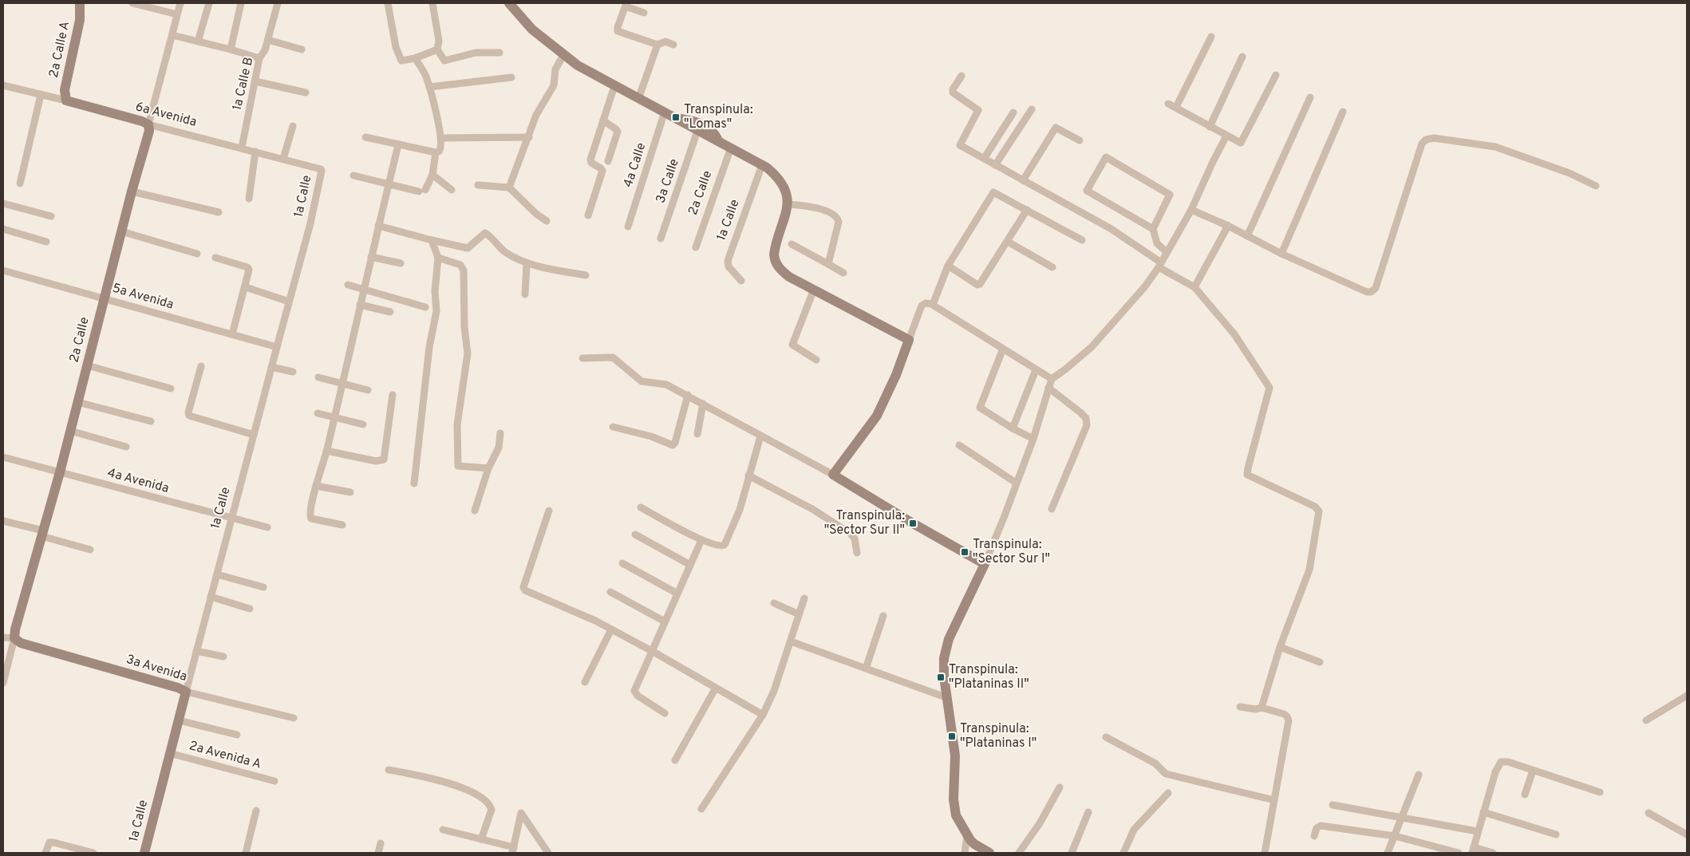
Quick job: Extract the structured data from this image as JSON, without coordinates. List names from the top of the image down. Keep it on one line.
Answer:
{"streets":{"street":["2a Calle A","1a Calle B","6a Avenida","4a Calle","3a Calle","2a Calle","1a Calle","5a Avenida","4a Avenida","3a Avenida","2a Avenida A"]},"crossings":[["2a Calle A","6a Avenida"],["1a Calle B","6a Avenida"],["6a Avenida","2a Calle"],["6a Avenida","1a Calle"],["2a Calle","5a Avenida"],["2a Calle","4a Avenida"],["2a Calle","3a Avenida"],["1a Calle","5a Avenida"],["1a Calle","4a Avenida"],["1a Calle","3a Avenida"],["1a Calle","2a Avenida A"]],"places":{"transit":["Transpinula: \"Lomas\"","Transpinula: \"Sector Sur II\"","Transpinula: \"Sector Sur I\"","Transpinula: \"Plataninas II\"","Transpinula: \"Plataninas I\""]}}
